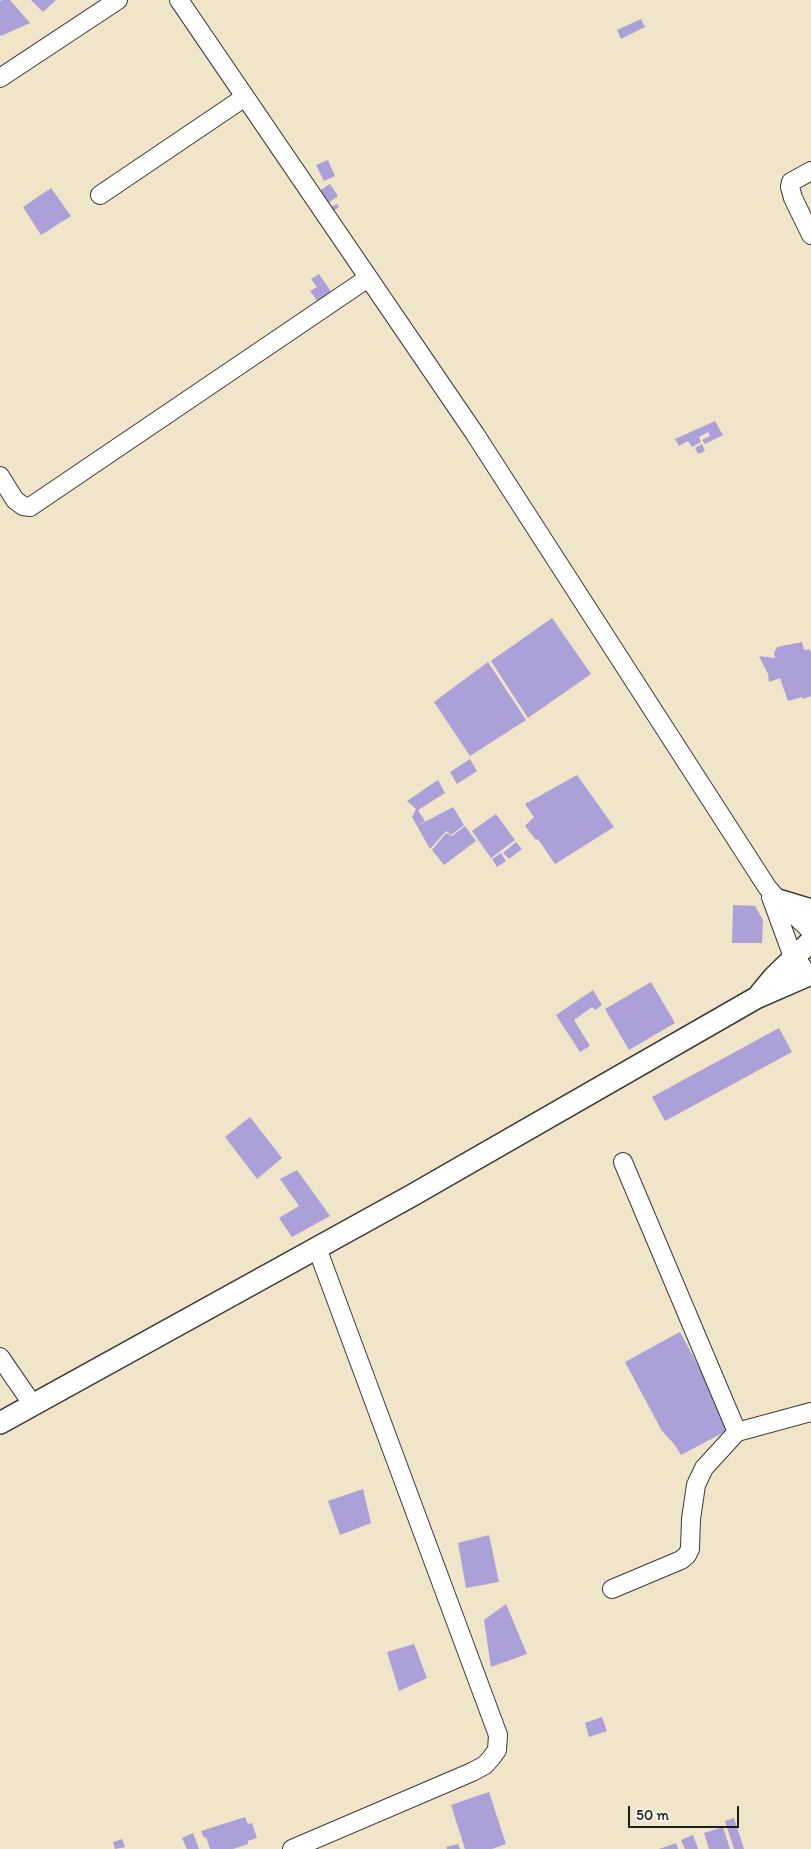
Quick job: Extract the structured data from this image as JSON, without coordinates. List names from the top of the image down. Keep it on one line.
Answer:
{"scale_bar":"50 m"}
